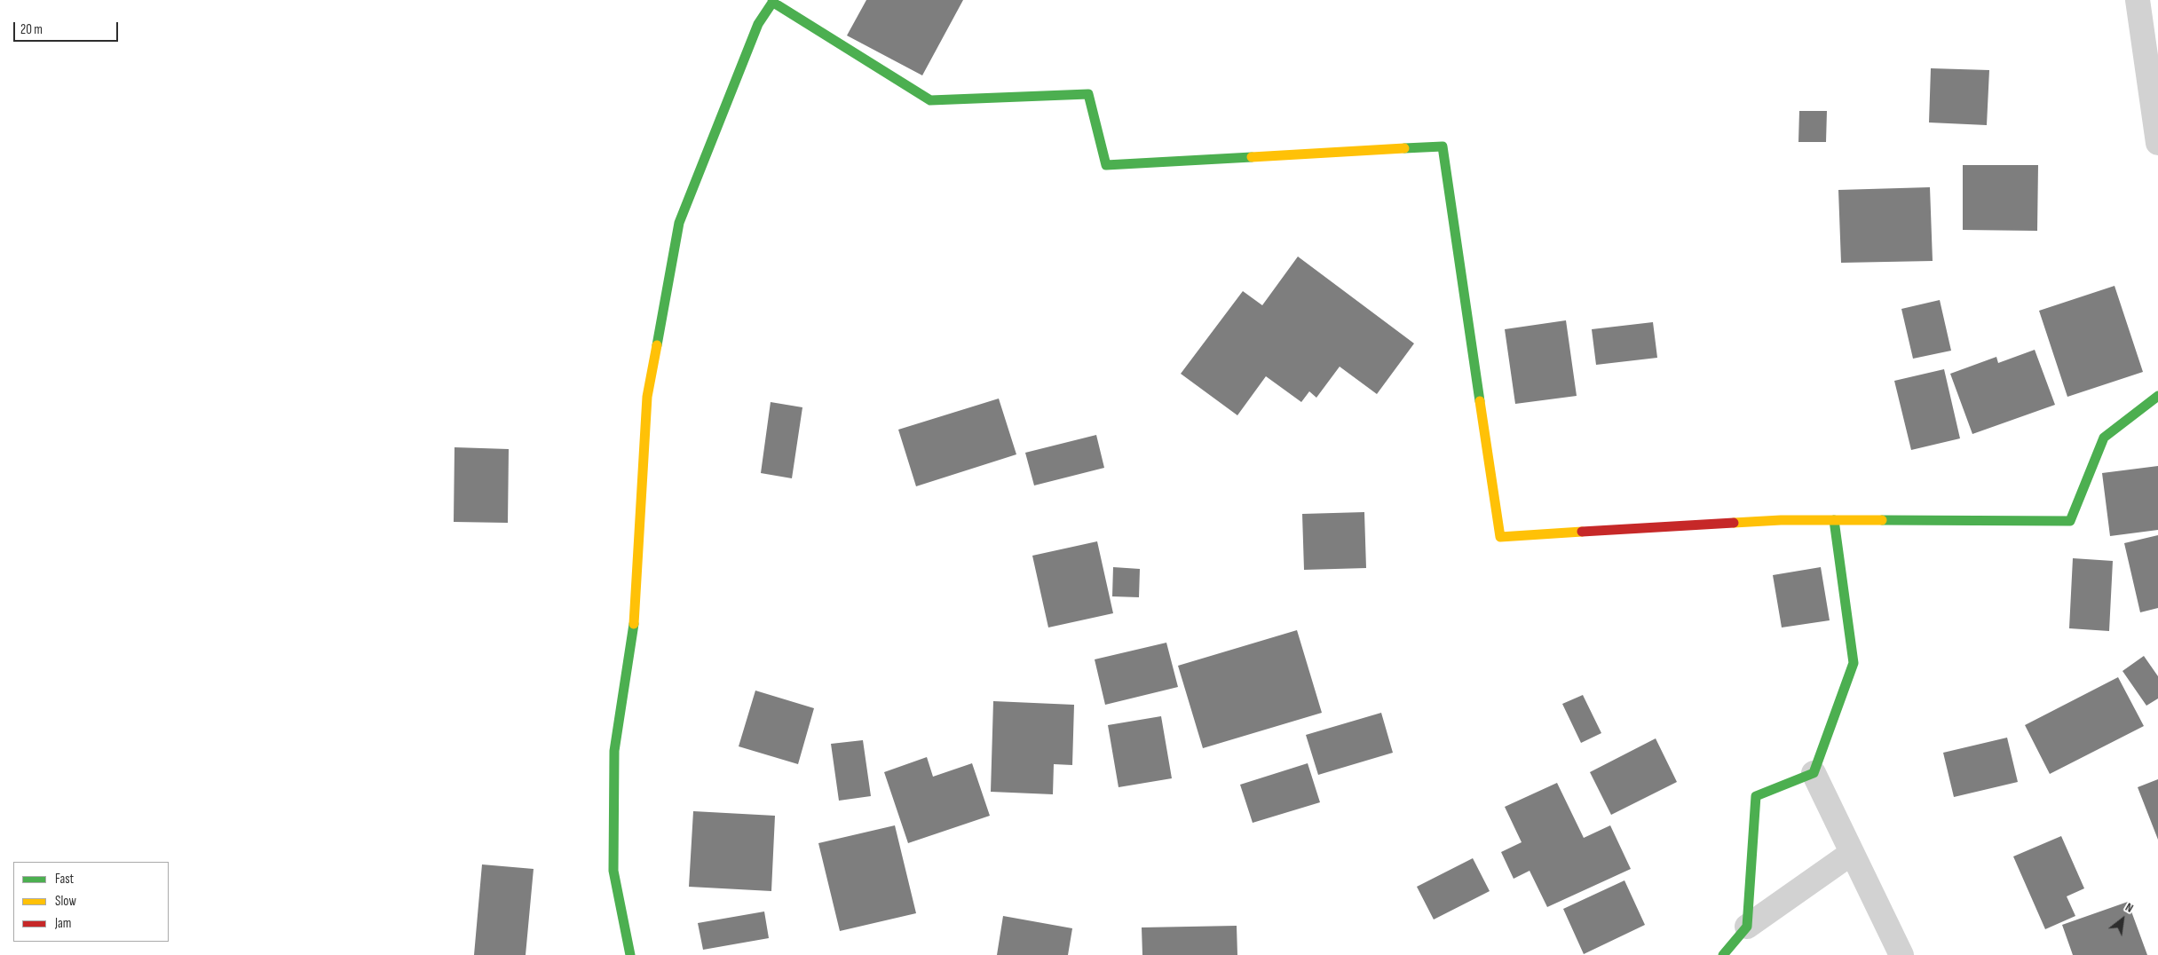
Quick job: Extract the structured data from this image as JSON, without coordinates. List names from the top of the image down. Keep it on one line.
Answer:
{"legend":["Fast","Slow","Jam"],"scale_bar":"20 m","north":"top right"}
